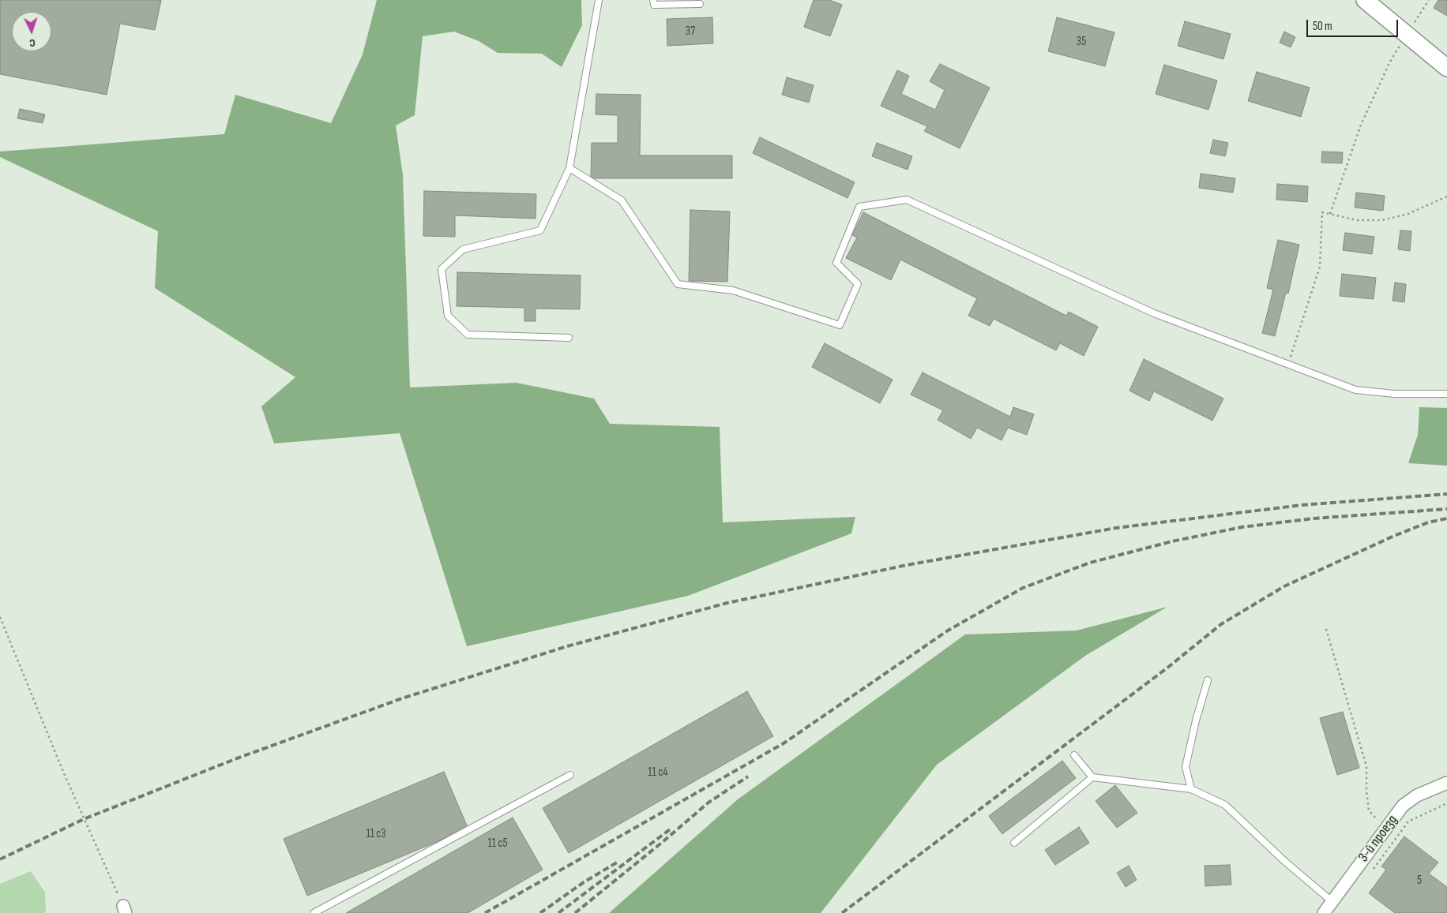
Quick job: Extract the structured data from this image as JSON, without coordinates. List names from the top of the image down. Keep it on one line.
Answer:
{"streets":{"street":["3-й проезд"]},"house_numbers":["37","35","11 с4","11 с3","11 с5","5"],"scale_bar":"50 m","north":"bottom"}
